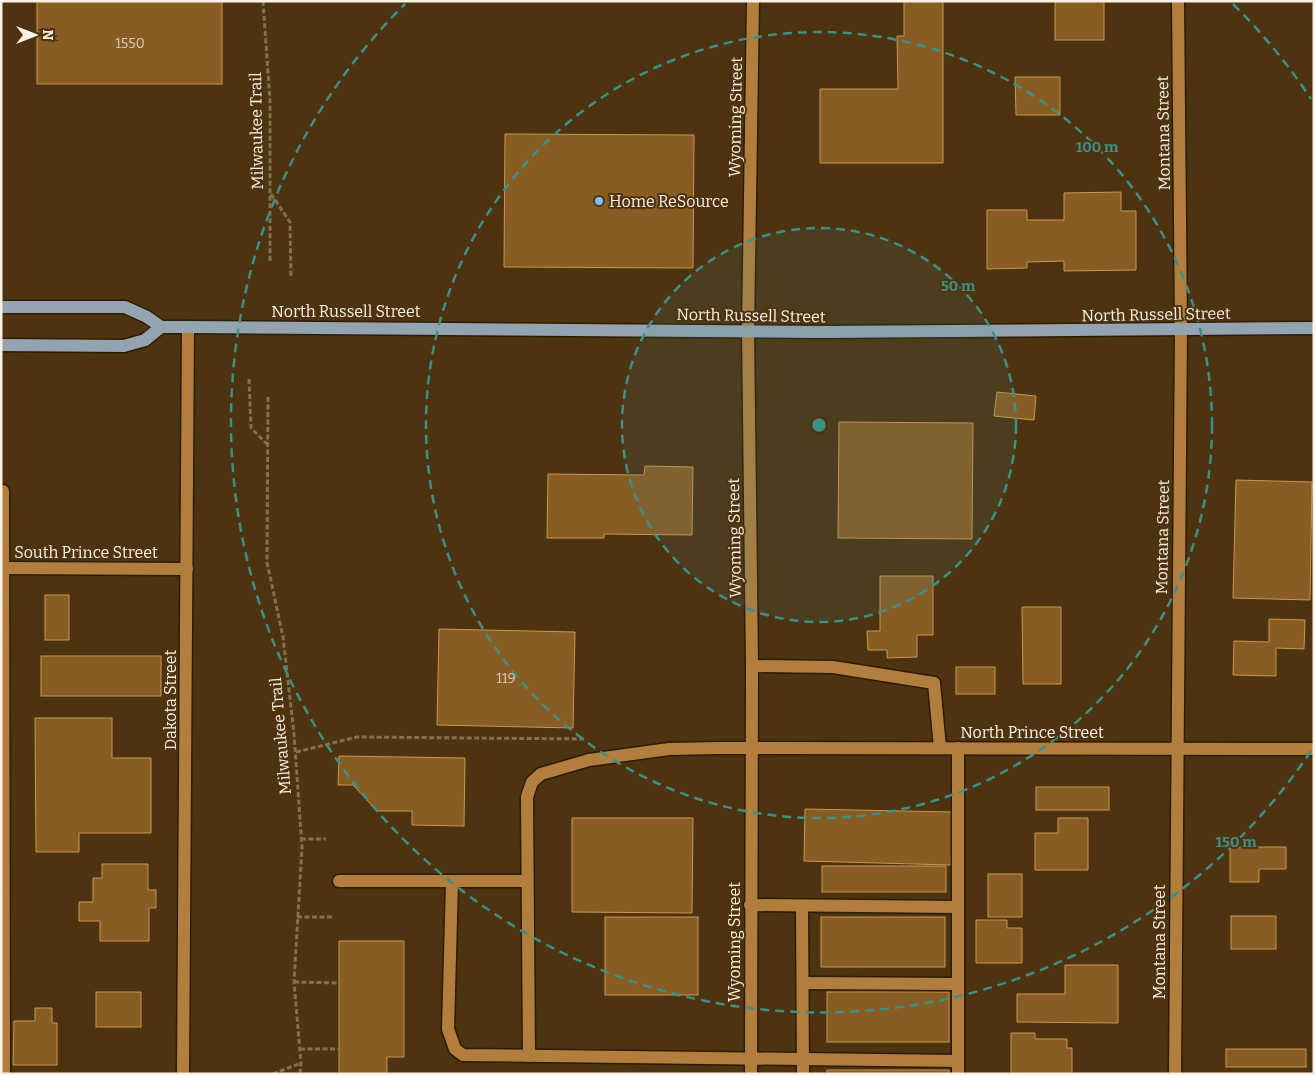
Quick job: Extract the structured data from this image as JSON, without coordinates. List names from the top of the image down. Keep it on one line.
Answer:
{"streets":{"main road":["North Russell Street"],"street":["Wyoming Street","Montana Street","South Prince Street","Dakota Street","North Prince Street"],"path":["Milwaukee Trail"]},"crossings":[["Wyoming Street","North Russell Street"],["Wyoming Street","North Prince Street"],["Montana Street","North Russell Street"],["Montana Street","North Prince Street"],["North Russell Street","Dakota Street"],["South Prince Street","Dakota Street"]],"places":["Home ReSource"],"house_numbers":["1550","119"],"north":"right","rings":["100 m","50 m","150 m"]}
